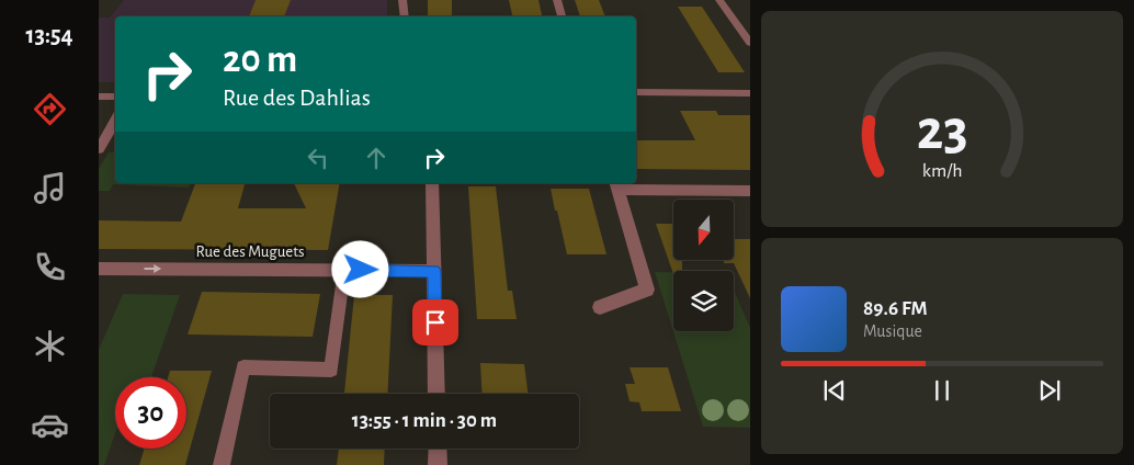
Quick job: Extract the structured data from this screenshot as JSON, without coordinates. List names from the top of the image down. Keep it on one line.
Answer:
{"streets":{"street":["Rue des Muguets"]},"one_way":["Rue des Muguets"],"north":"bottom","page":{"tabs":"13:54","turn":["20 m","Rue des Dahlias"],"song":["89.6 FM","Musique"],"limit":"30","trip":"13:55 · 1 min · 30 m","gauge":["23","km/h"]}}
